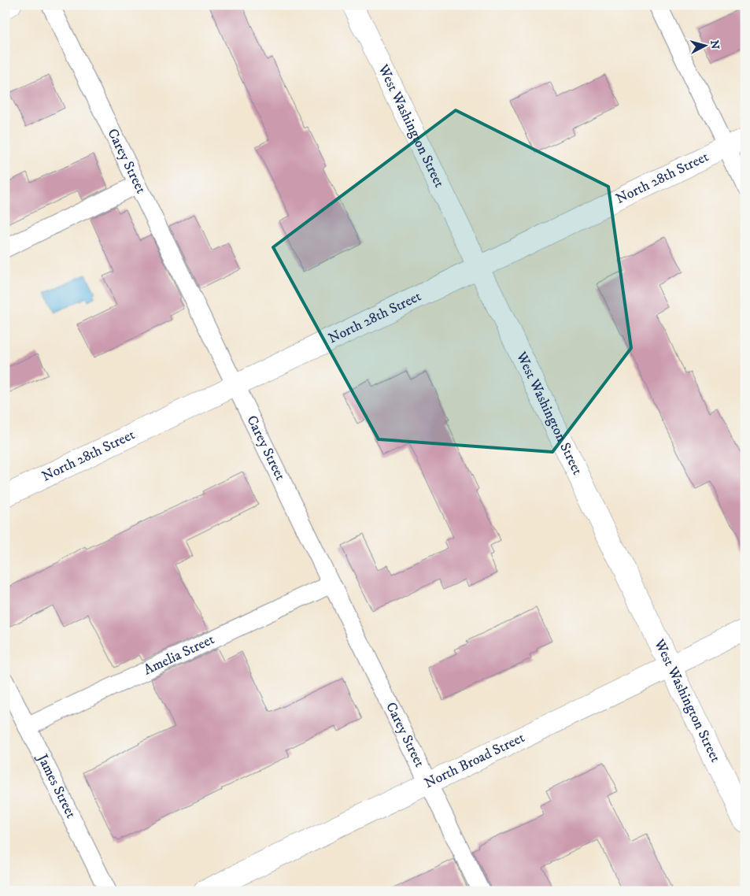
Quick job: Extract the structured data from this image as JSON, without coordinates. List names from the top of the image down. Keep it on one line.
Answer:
{"streets":{"street":["West Washington Street","North 28th Street","North Broad Street"],"lane":["Carey Street","Amelia Street","James Street"]},"crossings":[["West Washington Street","North 28th Street"],["West Washington Street","North Broad Street"],["Carey Street","North 28th Street"],["Carey Street","Amelia Street"],["Carey Street","North Broad Street"],["Amelia Street","James Street"]],"north":"right"}
